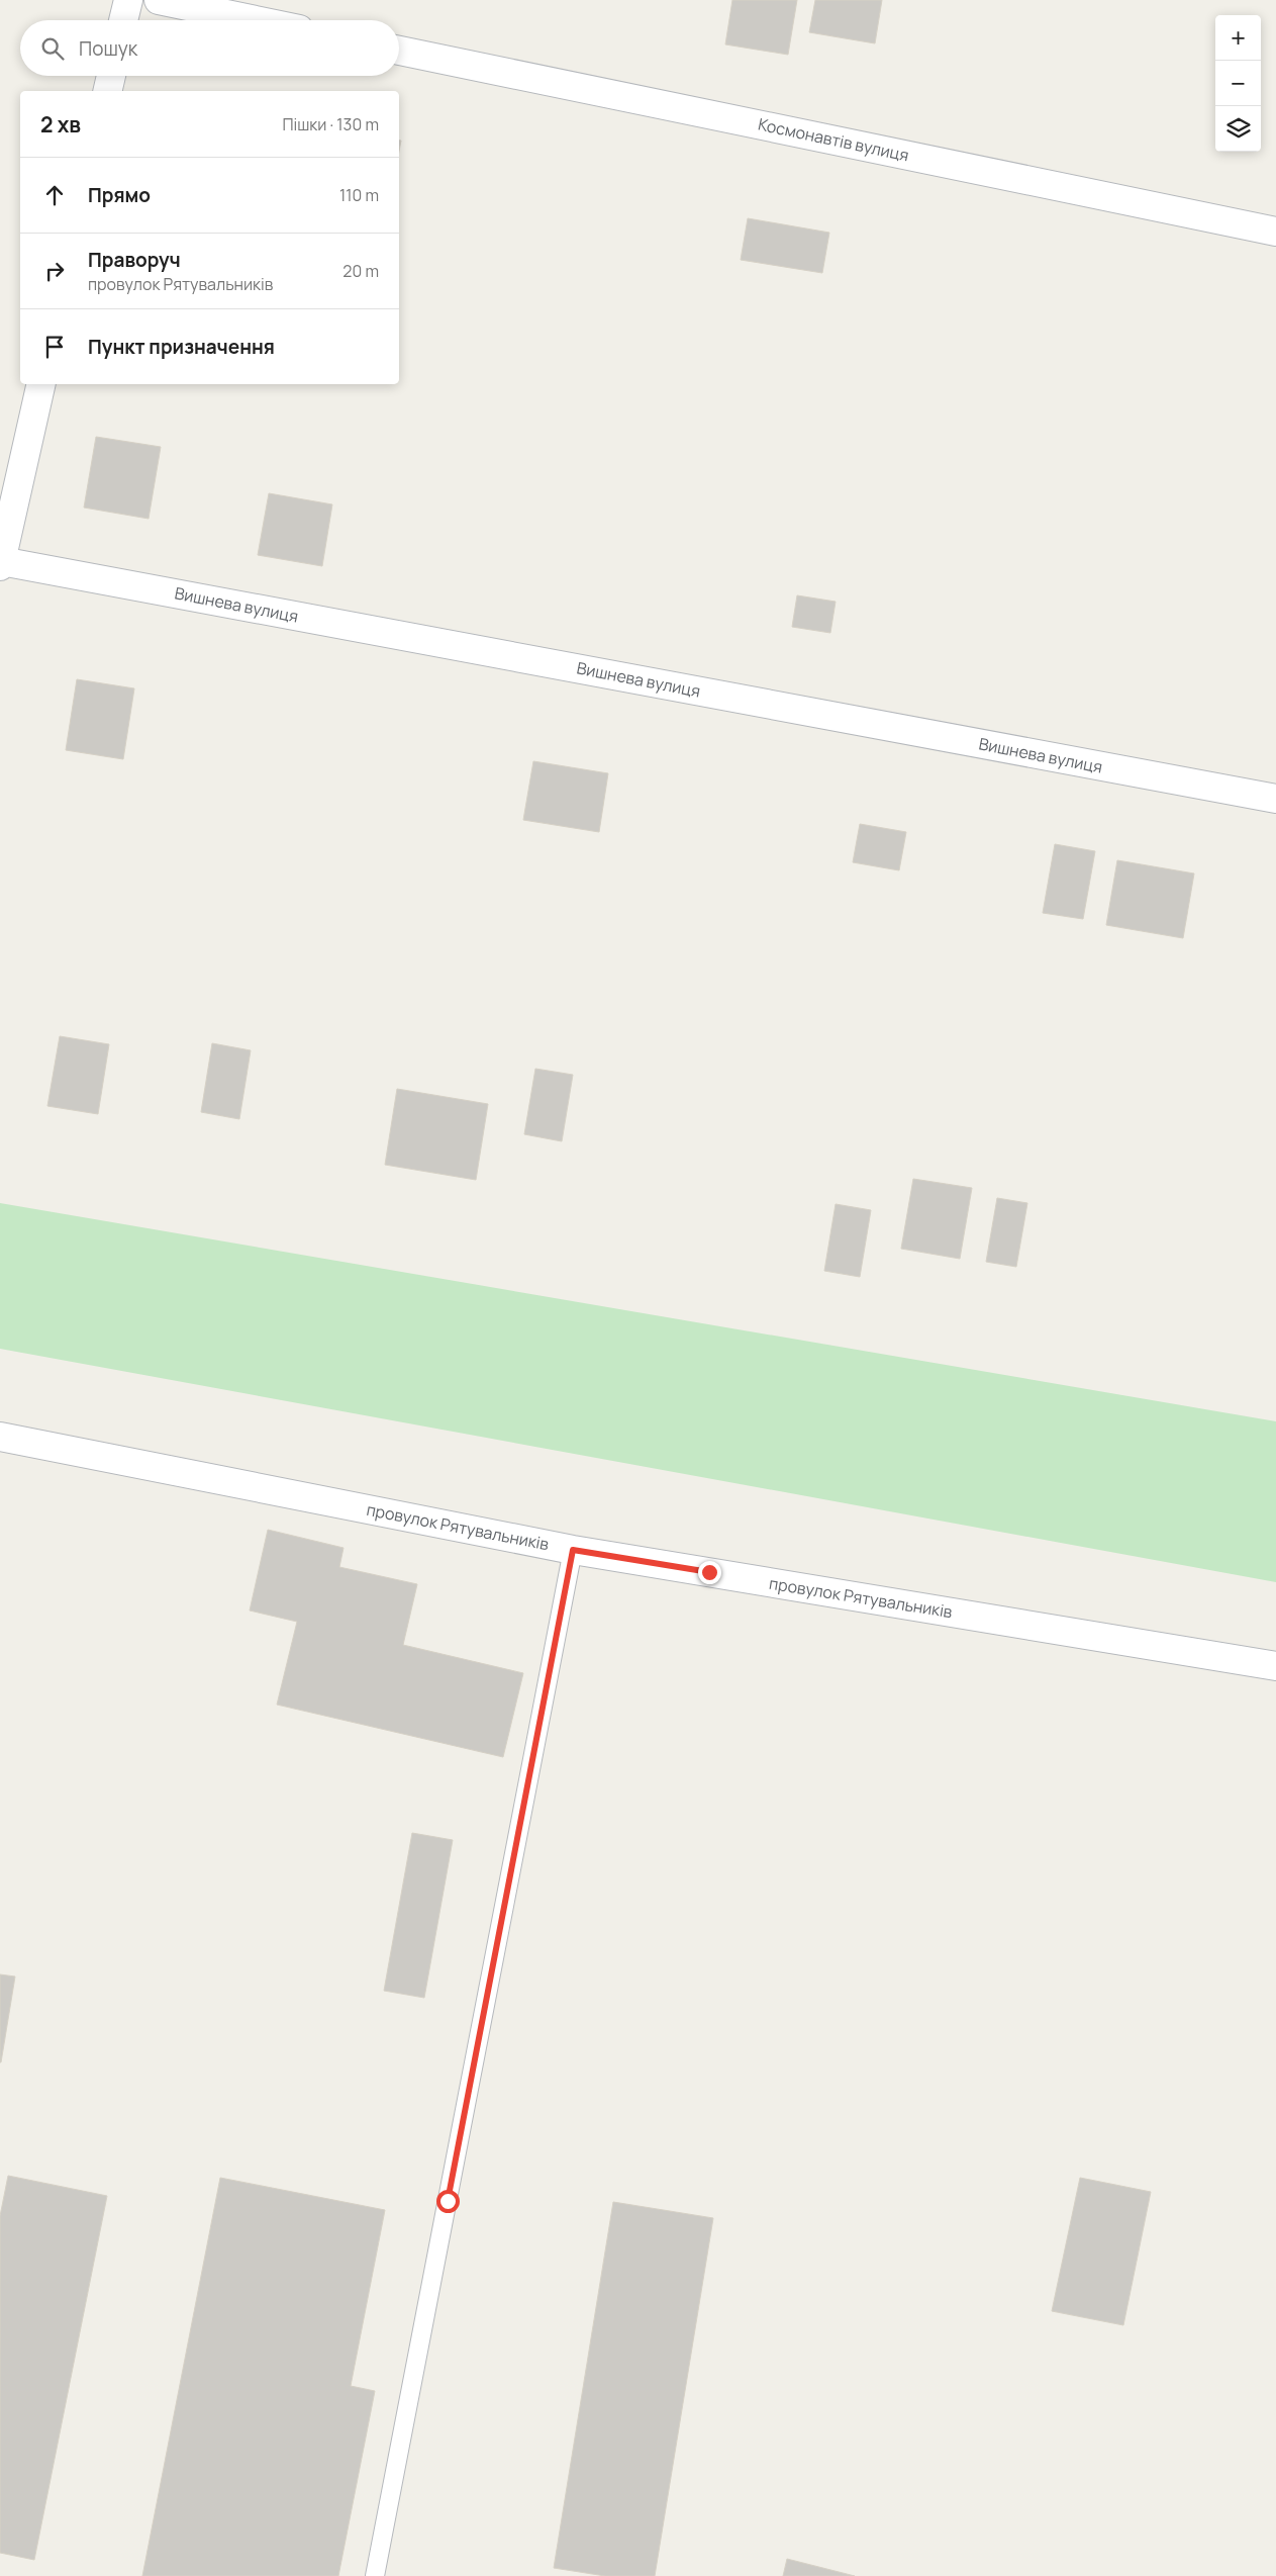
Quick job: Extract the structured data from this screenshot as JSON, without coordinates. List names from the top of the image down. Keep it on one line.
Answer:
{"streets":{"street":["Космонавтів вулиця","Вишнева вулиця","провулок Рятувальників"]},"page":{"map_buttons":["+","−"],"search":"Пошук","heading":["2 хв","Пішки · 130 m"],"list":[["Прямо","110 m"],["Праворуч","провулок Рятувальників","20 m"],"Пункт призначення"]}}
